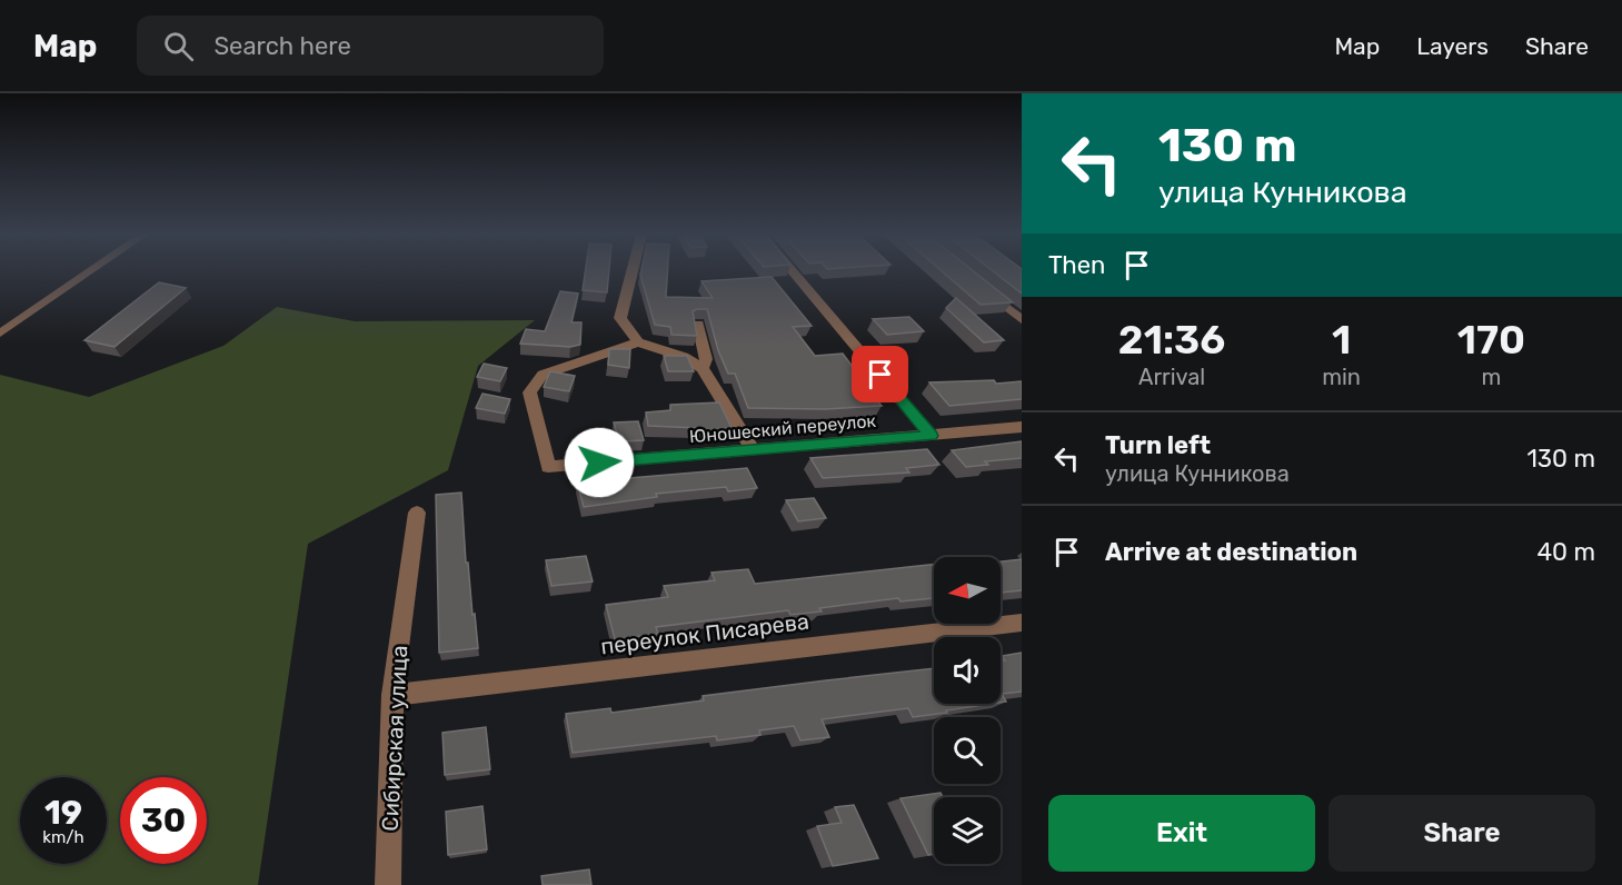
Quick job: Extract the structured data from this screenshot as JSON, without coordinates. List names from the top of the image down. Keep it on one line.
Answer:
{"streets":{"street":["Юношеский переулок","переулок Писарева","Сибирская улица"]},"crossings":[["переулок Писарева","Сибирская улица"]],"north":"left","page":{"header":"Map","search":"Search here","nav":["Map","Layers","Share"],"turn":["130 m","улица Кунникова"],"then":"Then","eta":["21:36","Arrival","1","min","170","m"],"list":[{"name":"Turn left","note":"улица Кунникова","value":"130 m"},{"name":"Arrive at destination","value":"40 m"}],"speed":"19 km/h","limit":"30","buttons":["Exit","Share"]}}
